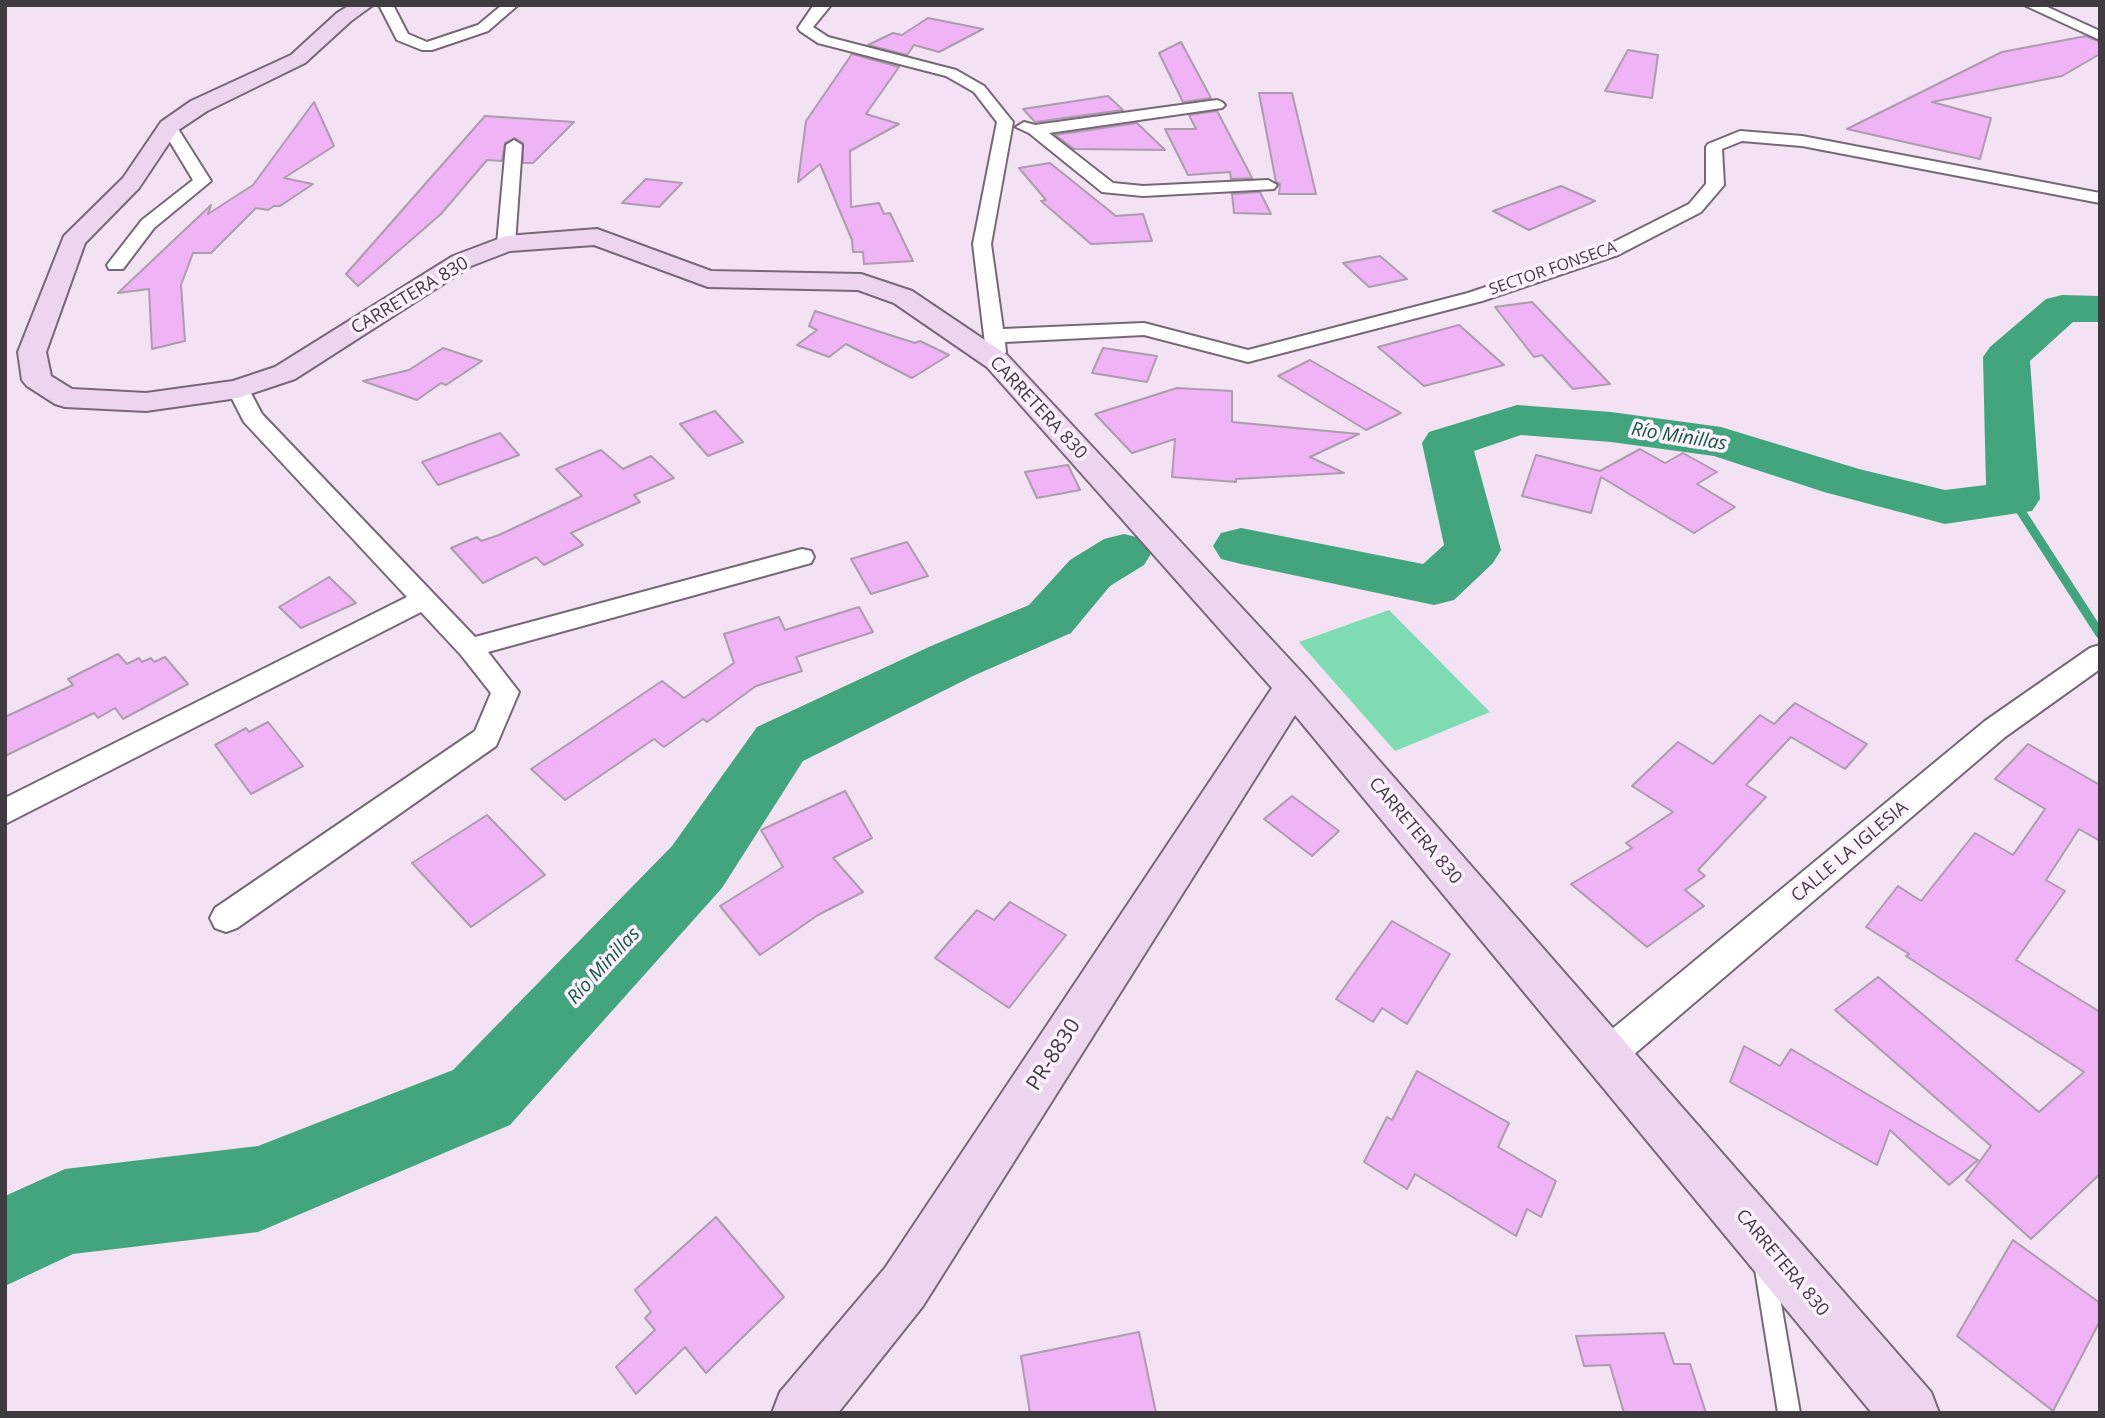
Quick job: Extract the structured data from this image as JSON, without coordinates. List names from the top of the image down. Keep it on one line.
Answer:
{"streets":{"street":["SECTOR FONSECA","CARRETERA 830","CALLE LA IGLESIA","PR-8830"]},"crossings":[["SECTOR FONSECA","CARRETERA 830"],["CARRETERA 830","CALLE LA IGLESIA"],["CARRETERA 830","PR-8830"]],"water":["Río Minillas"]}
